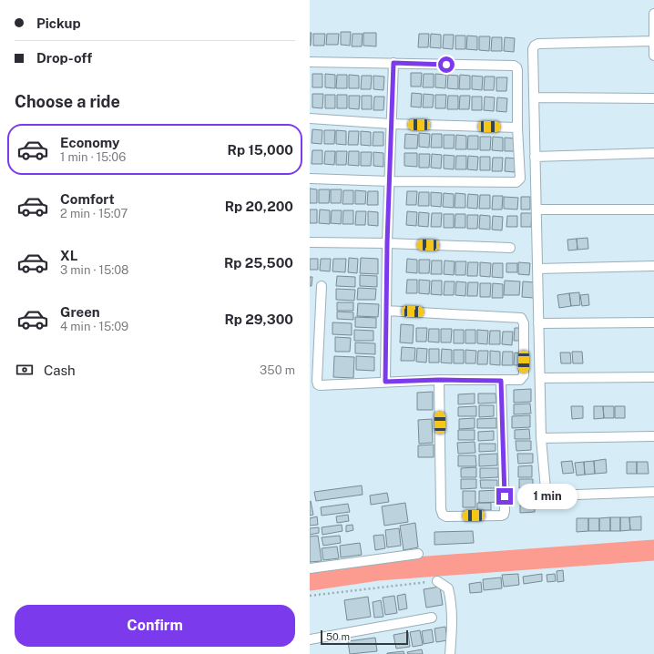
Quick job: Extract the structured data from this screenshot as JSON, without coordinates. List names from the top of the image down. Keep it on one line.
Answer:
{"scale_bar":"50 m","page":{"banner":["Pickup","Drop-off"],"heading":"Choose a ride","list":[{"name":"Economy","note":"1 min · 15:06","value":"Rp 15,000"},{"name":"Comfort","note":"2 min · 15:07","value":"Rp 20,200"},{"name":"XL","note":"3 min · 15:08","value":"Rp 25,500"},{"name":"Green","note":"4 min · 15:09","value":"Rp 29,300"}],"pay":["Cash","350 m"],"bubble":"1 min","buttons":"Confirm","scale":"50 m"}}
